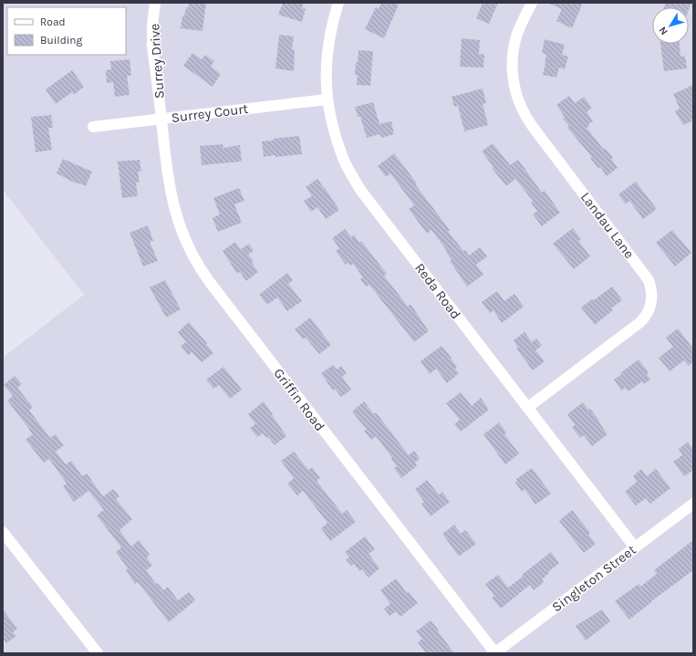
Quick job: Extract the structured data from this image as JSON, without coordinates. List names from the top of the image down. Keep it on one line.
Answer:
{"streets":{"street":["Surrey Drive","Surrey Court","Landau Lane","Reda Road","Griffin Road","Singleton Street"]},"crossings":[["Surrey Drive","Surrey Court"],["Surrey Drive","Griffin Road"],["Surrey Court","Reda Road"],["Surrey Court","Griffin Road"],["Landau Lane","Reda Road"],["Reda Road","Singleton Street"],["Griffin Road","Singleton Street"]],"legend":["Road","Building"],"north":"bottom left"}
